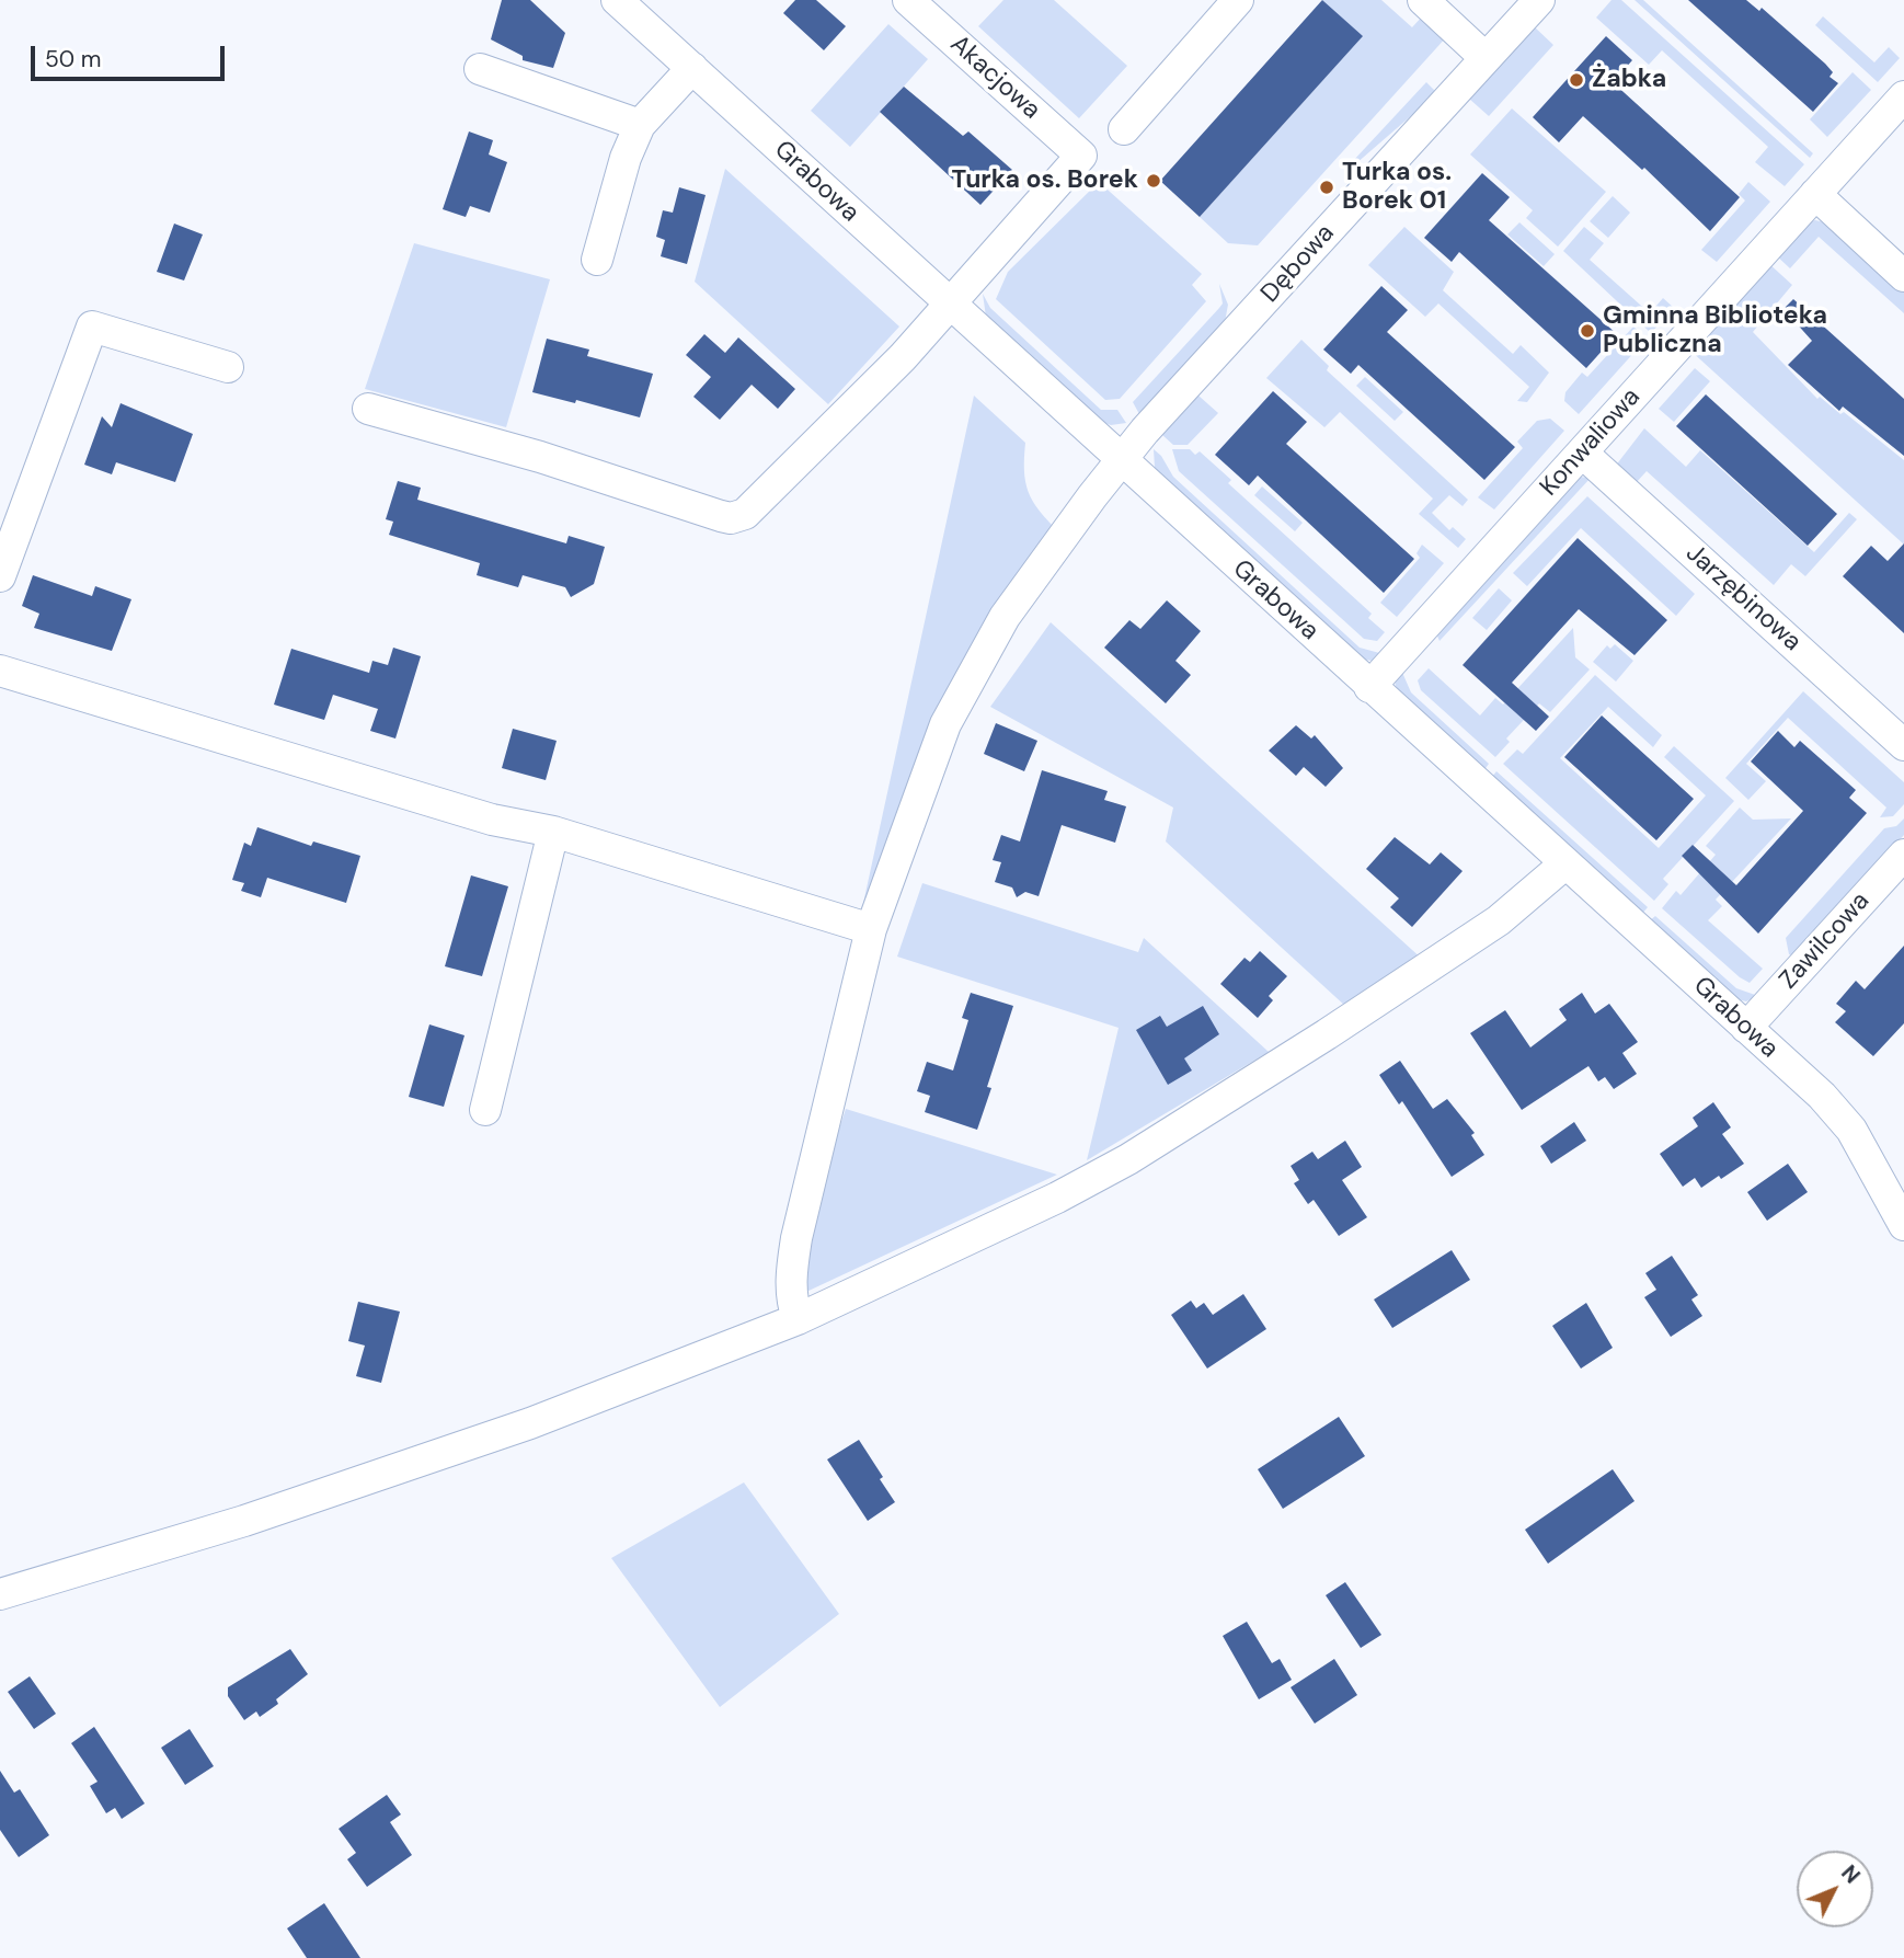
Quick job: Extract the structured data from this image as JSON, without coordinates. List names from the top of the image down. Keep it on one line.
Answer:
{"streets":{"street":["Akacjowa","Grabowa","Dębowa","Konwaliowa","Jarzębinowa","Zawilcowa"]},"crossings":[["Akacjowa","Grabowa"],["Grabowa","Dębowa"],["Grabowa","Konwaliowa"],["Grabowa","Zawilcowa"],["Konwaliowa","Jarzębinowa"]],"places":["Żabka","Turka os. Borek","Turka os. Borek 01","Gminna Biblioteka Publiczna"],"scale_bar":"50 m","north":"top right"}
